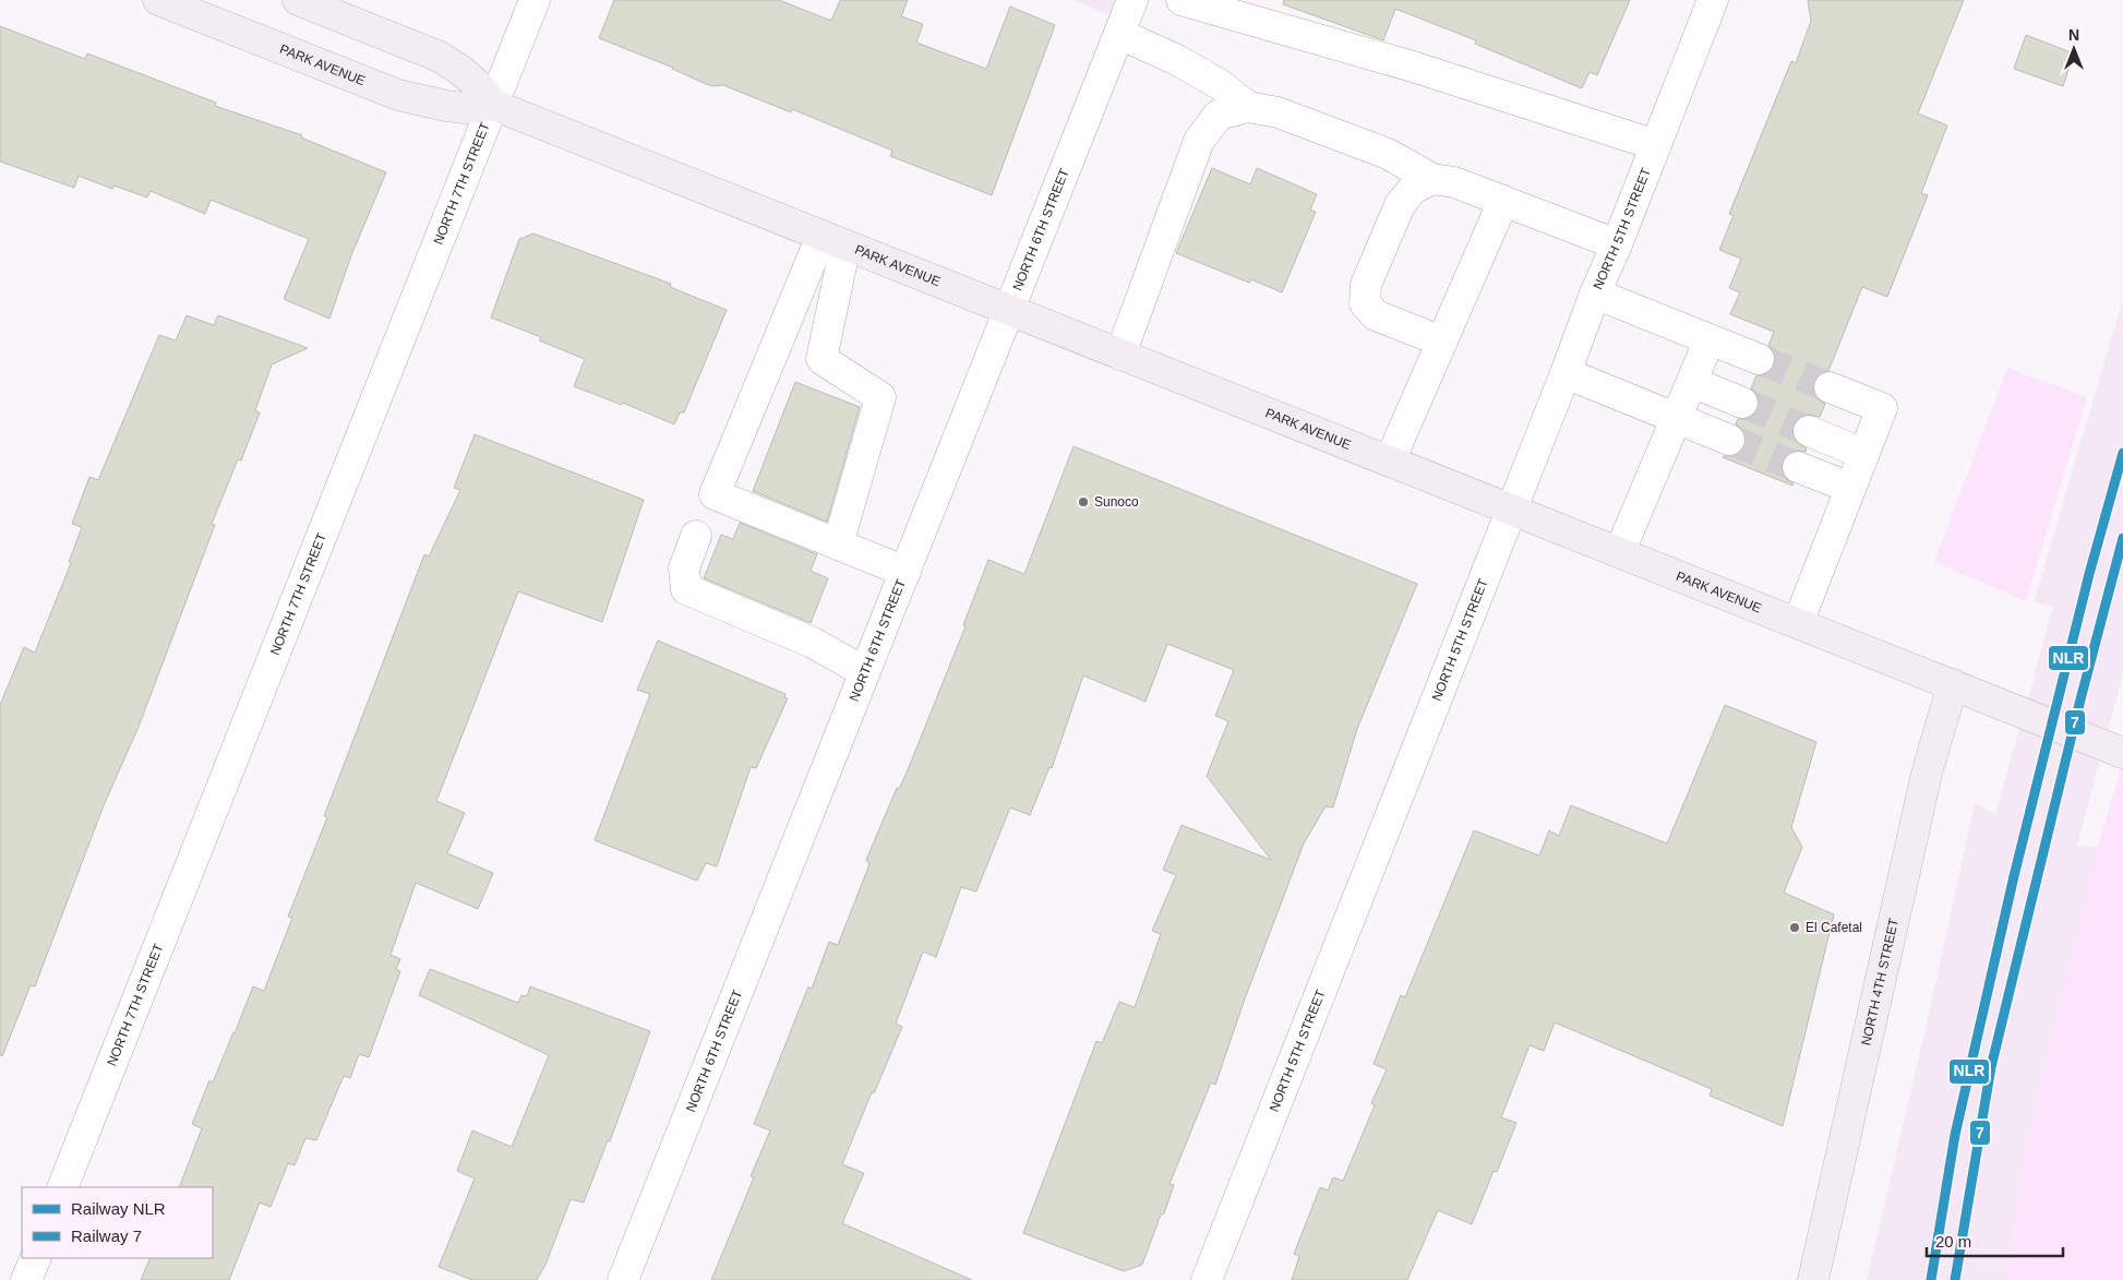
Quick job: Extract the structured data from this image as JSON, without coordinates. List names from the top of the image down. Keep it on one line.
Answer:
{"streets":{"main road":["PARK AVENUE","NORTH 4TH STREET"],"street":["NORTH 7TH STREET","NORTH 6TH STREET","NORTH 5TH STREET"]},"crossings":[["PARK AVENUE","NORTH 7TH STREET"],["PARK AVENUE","NORTH 6TH STREET"],["PARK AVENUE","NORTH 5TH STREET"],["PARK AVENUE","NORTH 4TH STREET"]],"places":["Sunoco","El Cafetal"],"lines":["rail line NLR","rail line 7"],"legend":["Railway NLR","Railway 7"],"scale_bar":"20 m","north":"top"}
